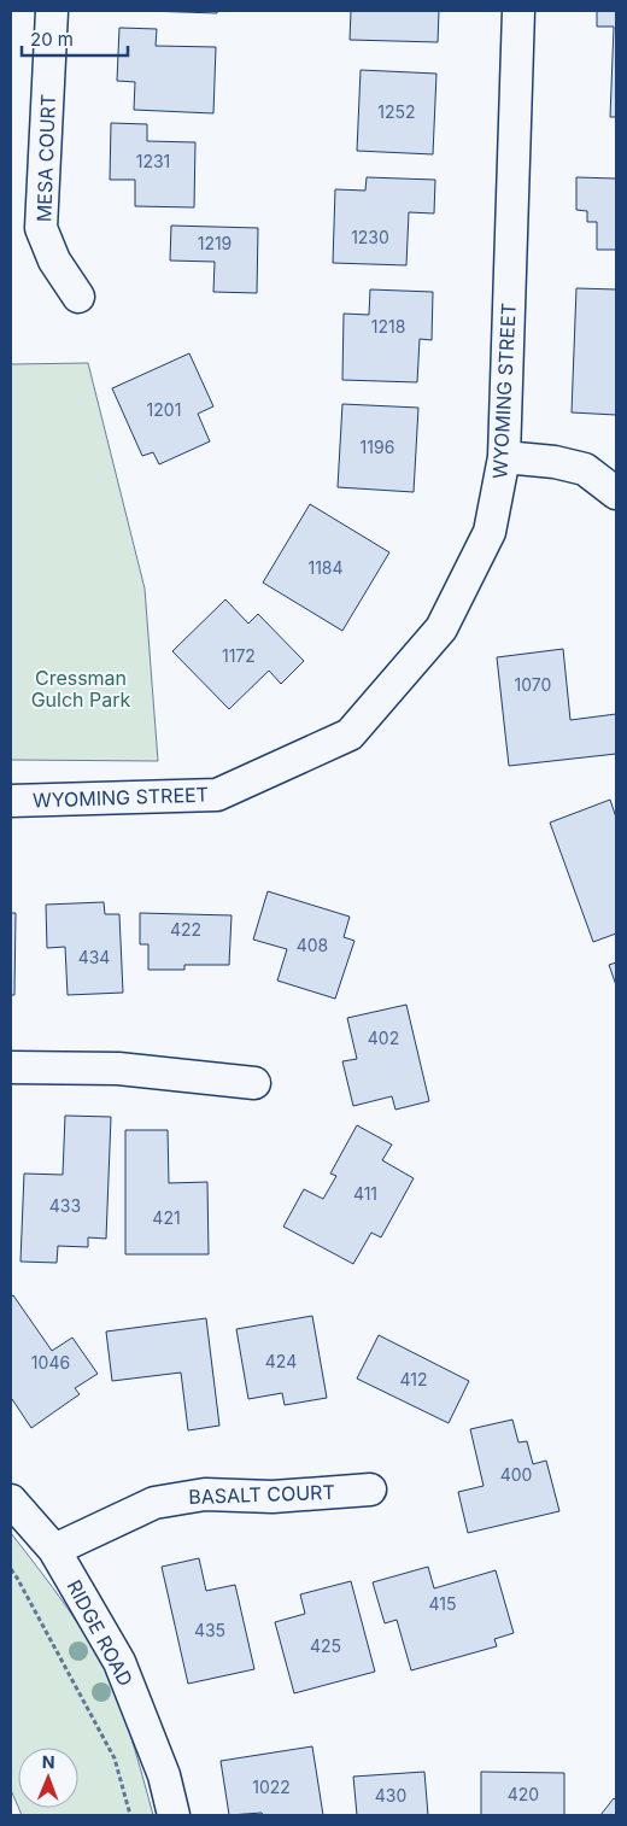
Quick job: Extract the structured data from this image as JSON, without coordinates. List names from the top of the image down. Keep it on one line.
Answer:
{"streets":{"street":["MESA COURT","WYOMING STREET","BASALT COURT","RIDGE ROAD"]},"crossings":[["BASALT COURT","RIDGE ROAD"]],"parks":["Cressman Gulch Park"],"house_numbers":["1252","1231","1230","1219","1218","1201","1196","1184","1172","1070","422","408","434","402","411","433","421","424","1046","412","400","415","435","425","1022","420","430"],"scale_bar":"20 m","north":"top"}
